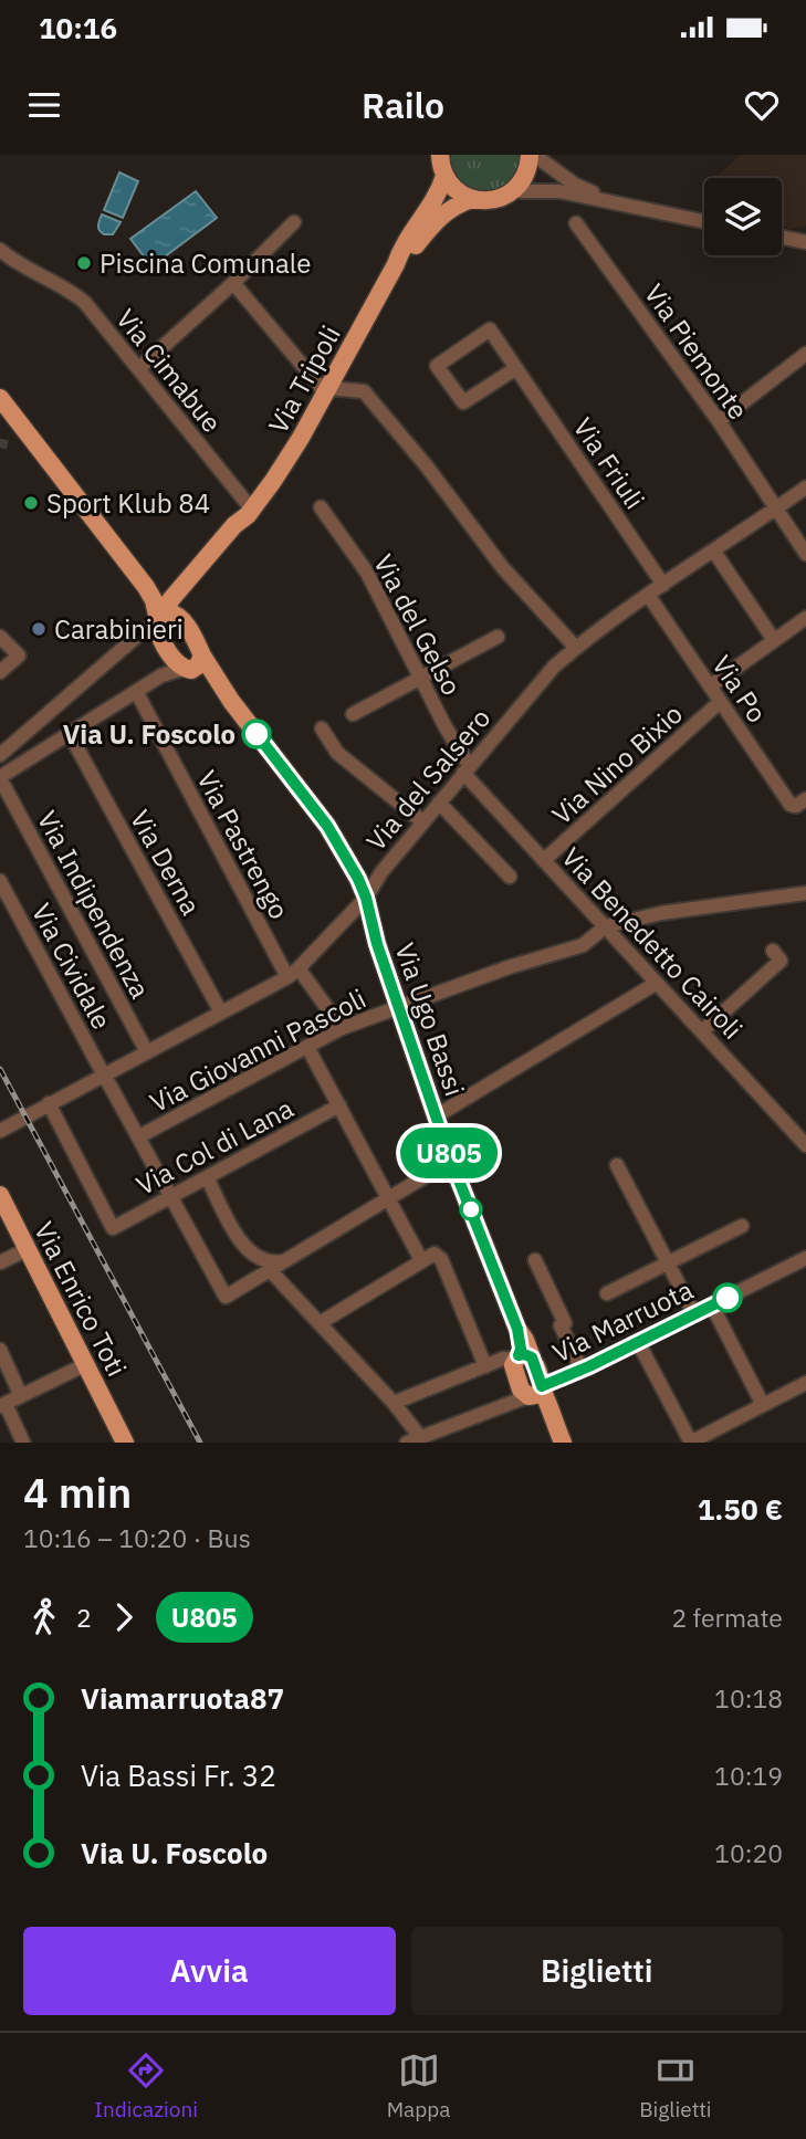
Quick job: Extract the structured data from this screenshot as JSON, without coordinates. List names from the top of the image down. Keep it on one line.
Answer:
{"streets":{"main road":["Via Tripoli","Via Ugo Bassi","Via Enrico Toti","Via Marruota"],"street":["Via Piemonte","Via Cimabue","Via Friuli","Via del Gelso","Via Po","Via Nino Bixio","Via del Salsero","Via Pastrengo","Via Derna","Via Indipendenza","Via Benedetto Cairoli","Via Cividale","Via Giovanni Pascoli","Via Col di Lana"]},"crossings":[["Via Piemonte","Via del Salsero"],["Via Cimabue","Via Tripoli"],["Via Friuli","Via del Salsero"],["Via del Gelso","Via del Salsero"],["Via del Gelso","Via Benedetto Cairoli"],["Via Po","Via Nino Bixio"],["Via Po","Via del Salsero"],["Via Nino Bixio","Via Benedetto Cairoli"],["Via del Salsero","Via Pastrengo"],["Via del Salsero","Via Derna"],["Via del Salsero","Via Indipendenza"],["Via del Salsero","Via Benedetto Cairoli"],["Via del Salsero","Via Cividale"],["Via del Salsero","Via Ugo Bassi"],["Via del Salsero","Via Col di Lana"],["Via Pastrengo","Via Giovanni Pascoli"],["Via Benedetto Cairoli","Via Giovanni Pascoli"],["Via Cividale","Via Giovanni Pascoli"],["Via Cividale","Via Col di Lana"],["Via Ugo Bassi","Via Giovanni Pascoli"],["Via Ugo Bassi","Via Marruota"]],"places":["Piscina Comunale","Sport Klub 84","Carabinieri","Via U. Foscolo"],"lines":["bus line U805"],"page":{"status":"10:16","header":"Railo","on_map":"U805","heading":["4 min","10:16 – 10:20 · Bus","1.50 €"],"legs":["2","U805","2 fermate"],"list":[{"name":"Viamarruota87","value":"10:18"},{"name":"Via Bassi Fr. 32","value":"10:19"},{"name":"Via U. Foscolo","value":"10:20"}],"buttons":["Avvia","Biglietti"],"tabs":["Indicazioni","Mappa","Biglietti"]}}
